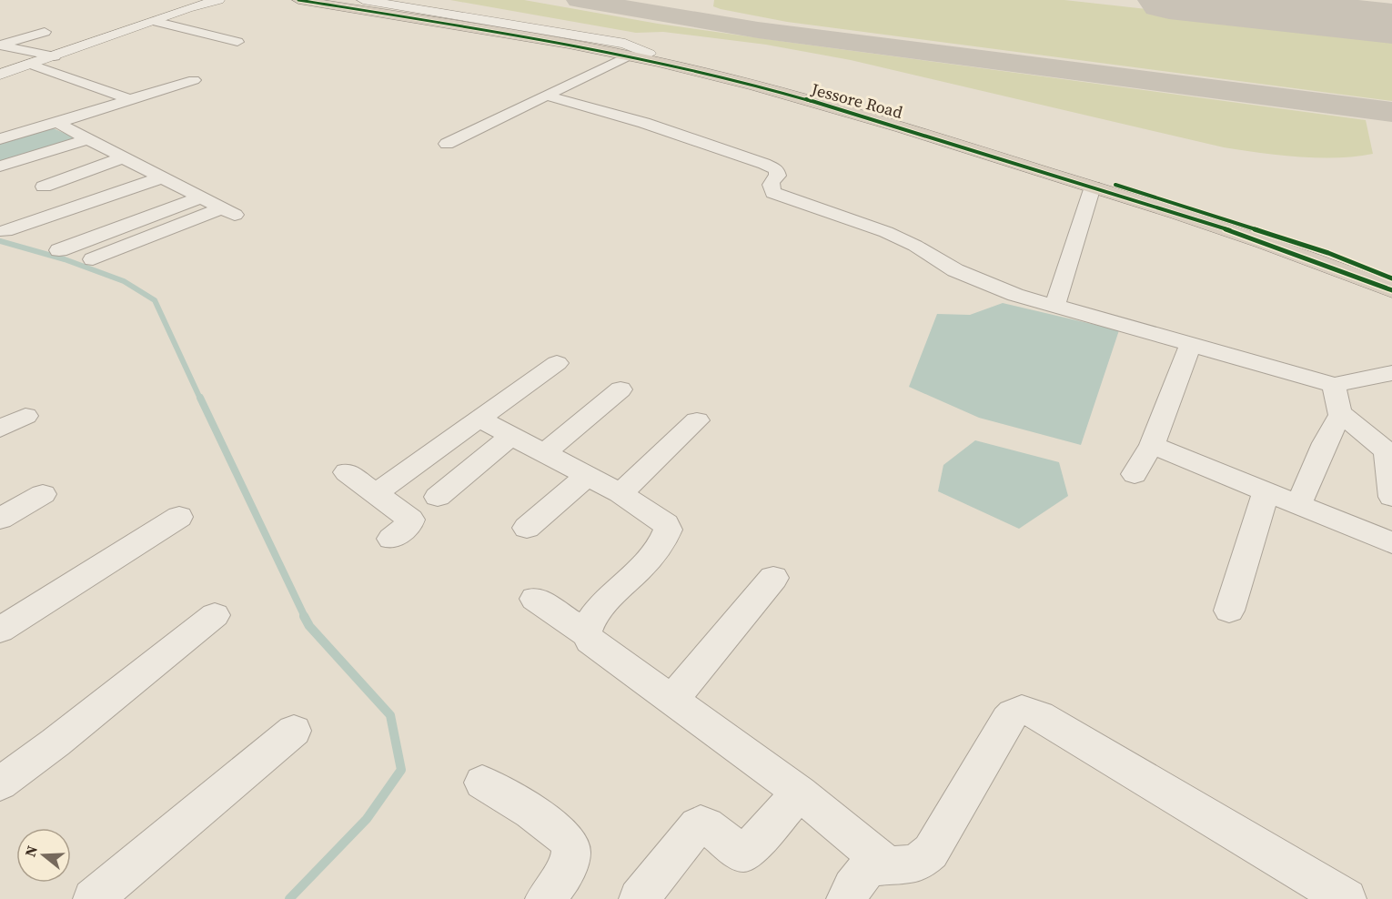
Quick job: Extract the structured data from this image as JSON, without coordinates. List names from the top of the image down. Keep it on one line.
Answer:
{"streets":{"highway":["Jessore Road"]},"north":"left"}
